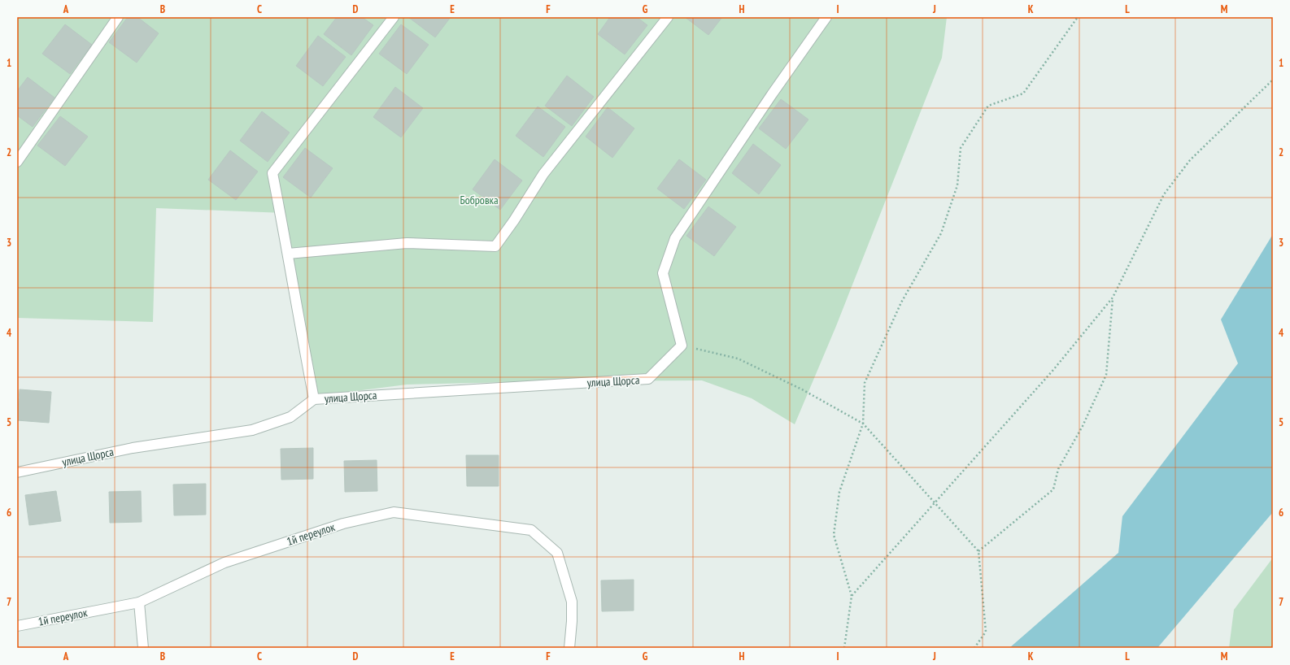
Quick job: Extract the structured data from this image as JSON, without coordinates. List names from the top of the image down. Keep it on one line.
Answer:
{"streets":{"street":["улица Щорса","1й переулок"]},"parks":["Бобровка"],"grid":{"columns":["A","B","C","D","E","F","G","H","I","J","K","L","M"],"rows":["1","2","3","4","5","6","7"]}}
